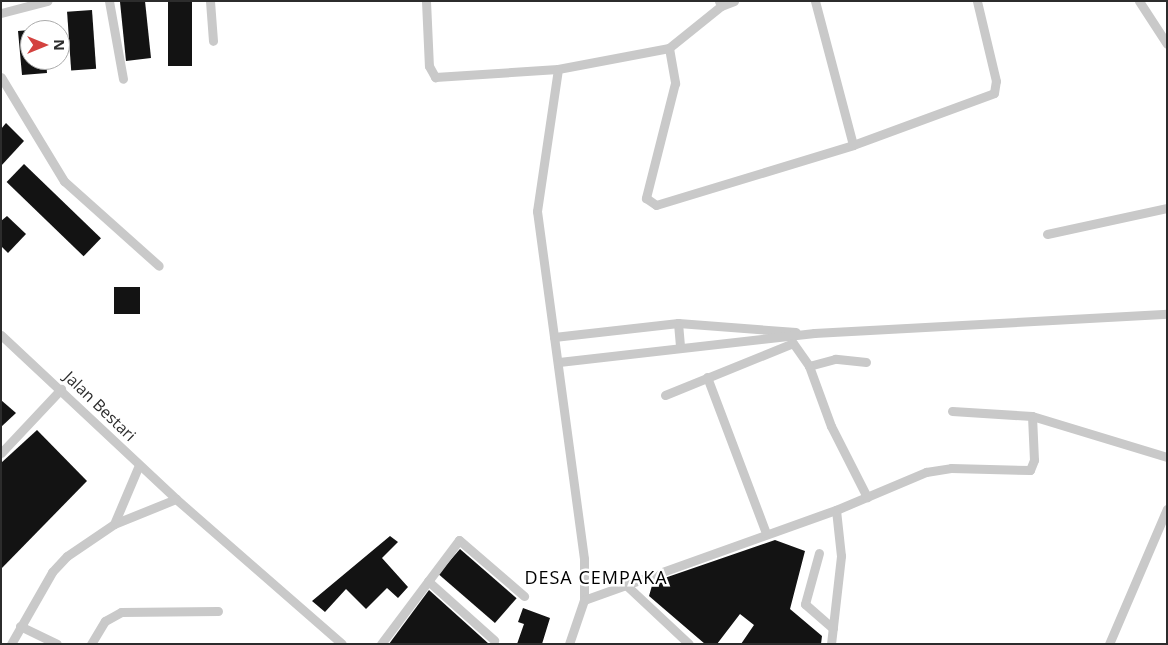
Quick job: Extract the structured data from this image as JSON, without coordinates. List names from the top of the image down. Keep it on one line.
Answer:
{"streets":{"street":["Jalan Bestari"]},"districts":["DESA CEMPAKA"],"north":"right"}
